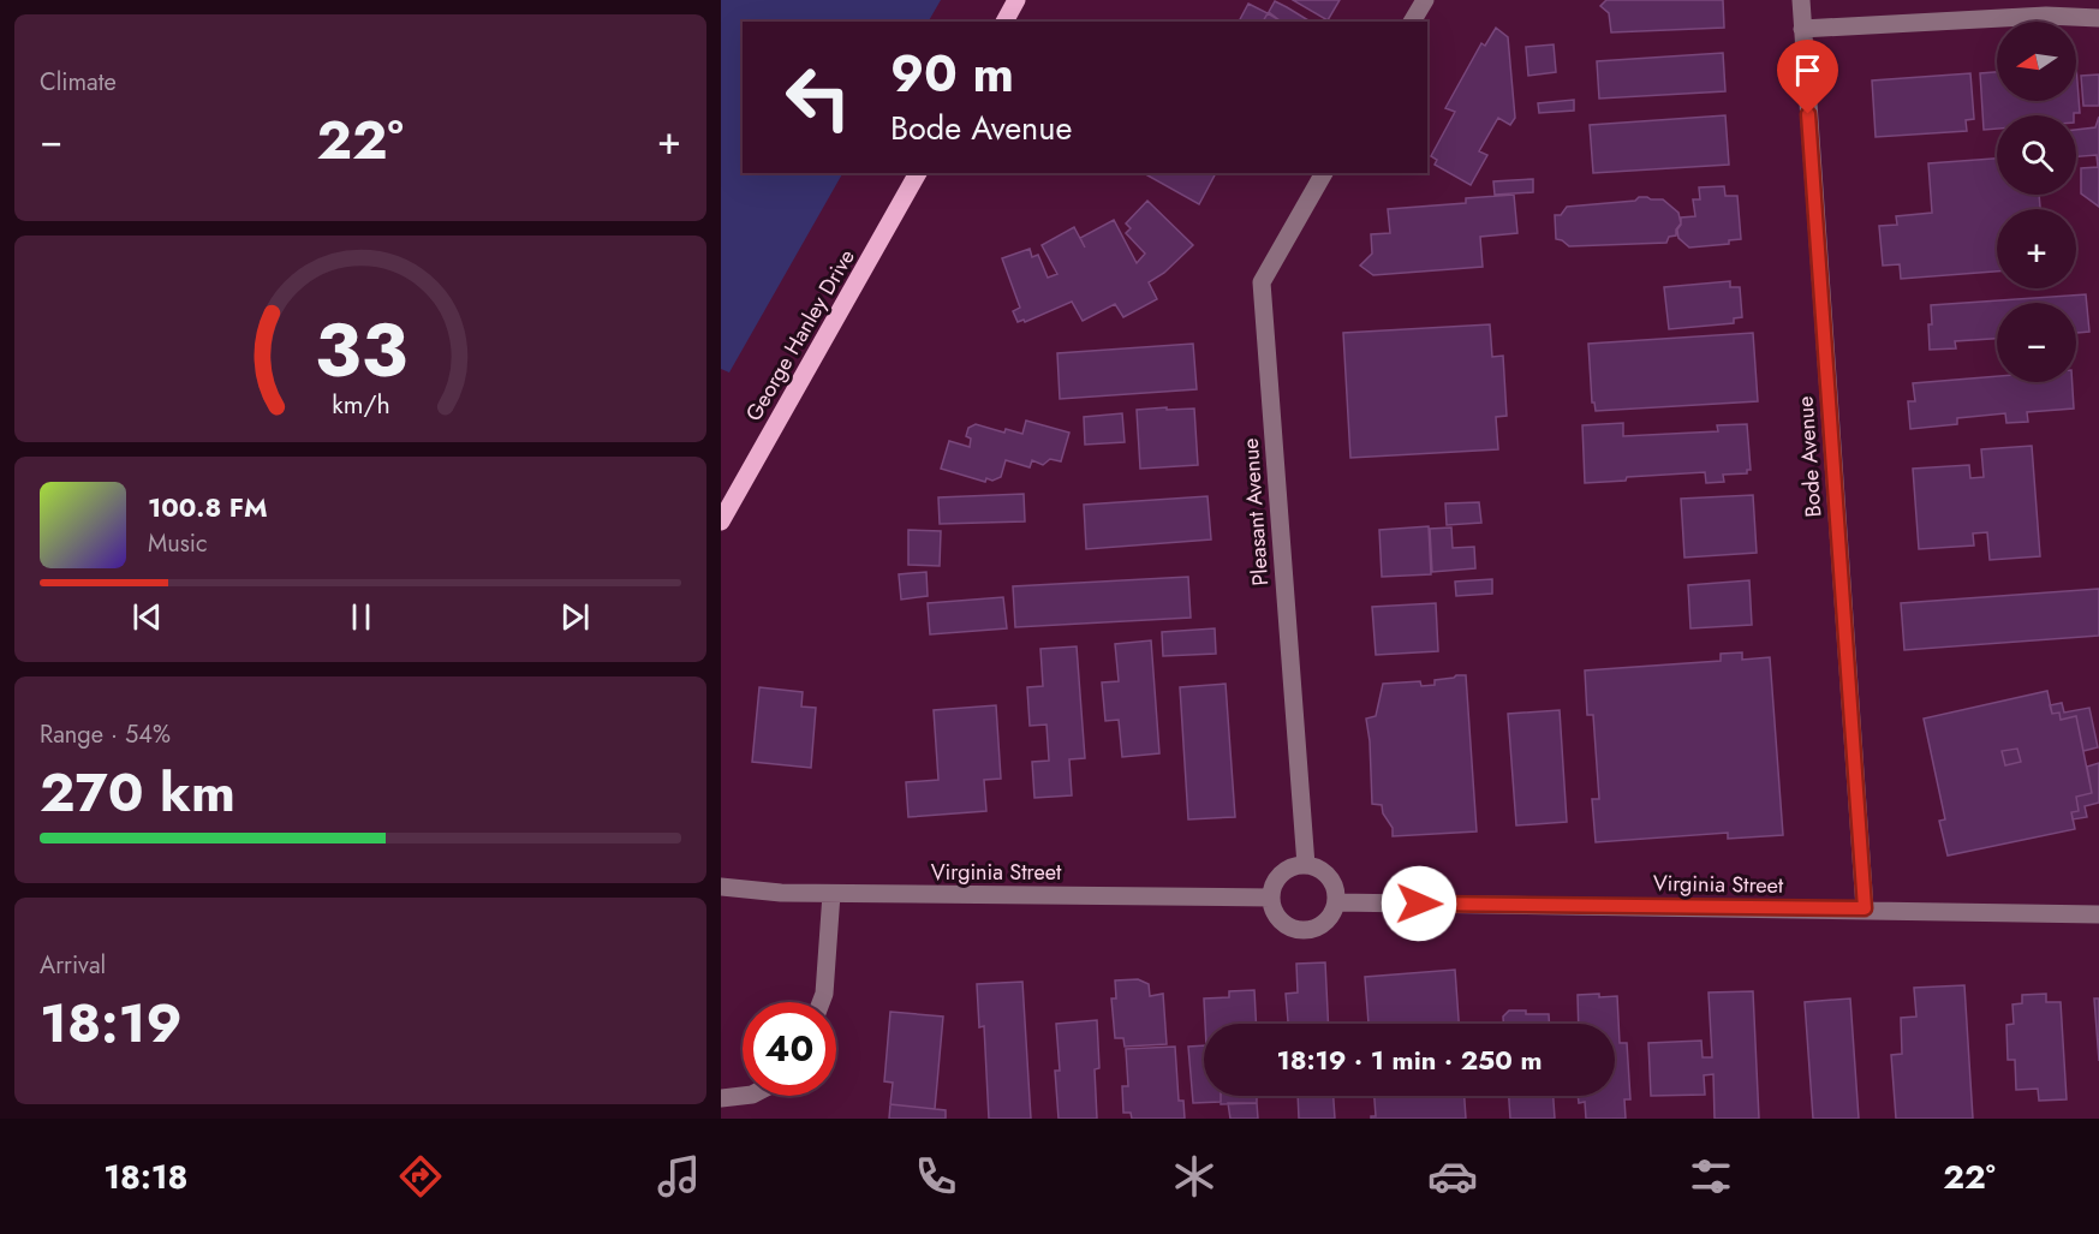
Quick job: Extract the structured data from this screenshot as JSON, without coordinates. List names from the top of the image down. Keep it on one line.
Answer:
{"streets":{"main road":["George Hanley Drive"],"street":["Bode Avenue","Pleasant Avenue","Virginia Street"]},"crossings":[["Bode Avenue","Virginia Street"],["Pleasant Avenue","Virginia Street"]],"north":"left","page":{"tile":["Climate",["Range · 54%","270 km"],["Arrival","18:19"]],"map_buttons":["+","−"],"turn":["90 m","Bode Avenue"],"heat":["−","22°","+"],"song":["100.8 FM","Music"],"limit":"40","trip":"18:19 · 1 min · 250 m","tabs":["18:18","22°"],"gauge":["33","km/h"]}}
